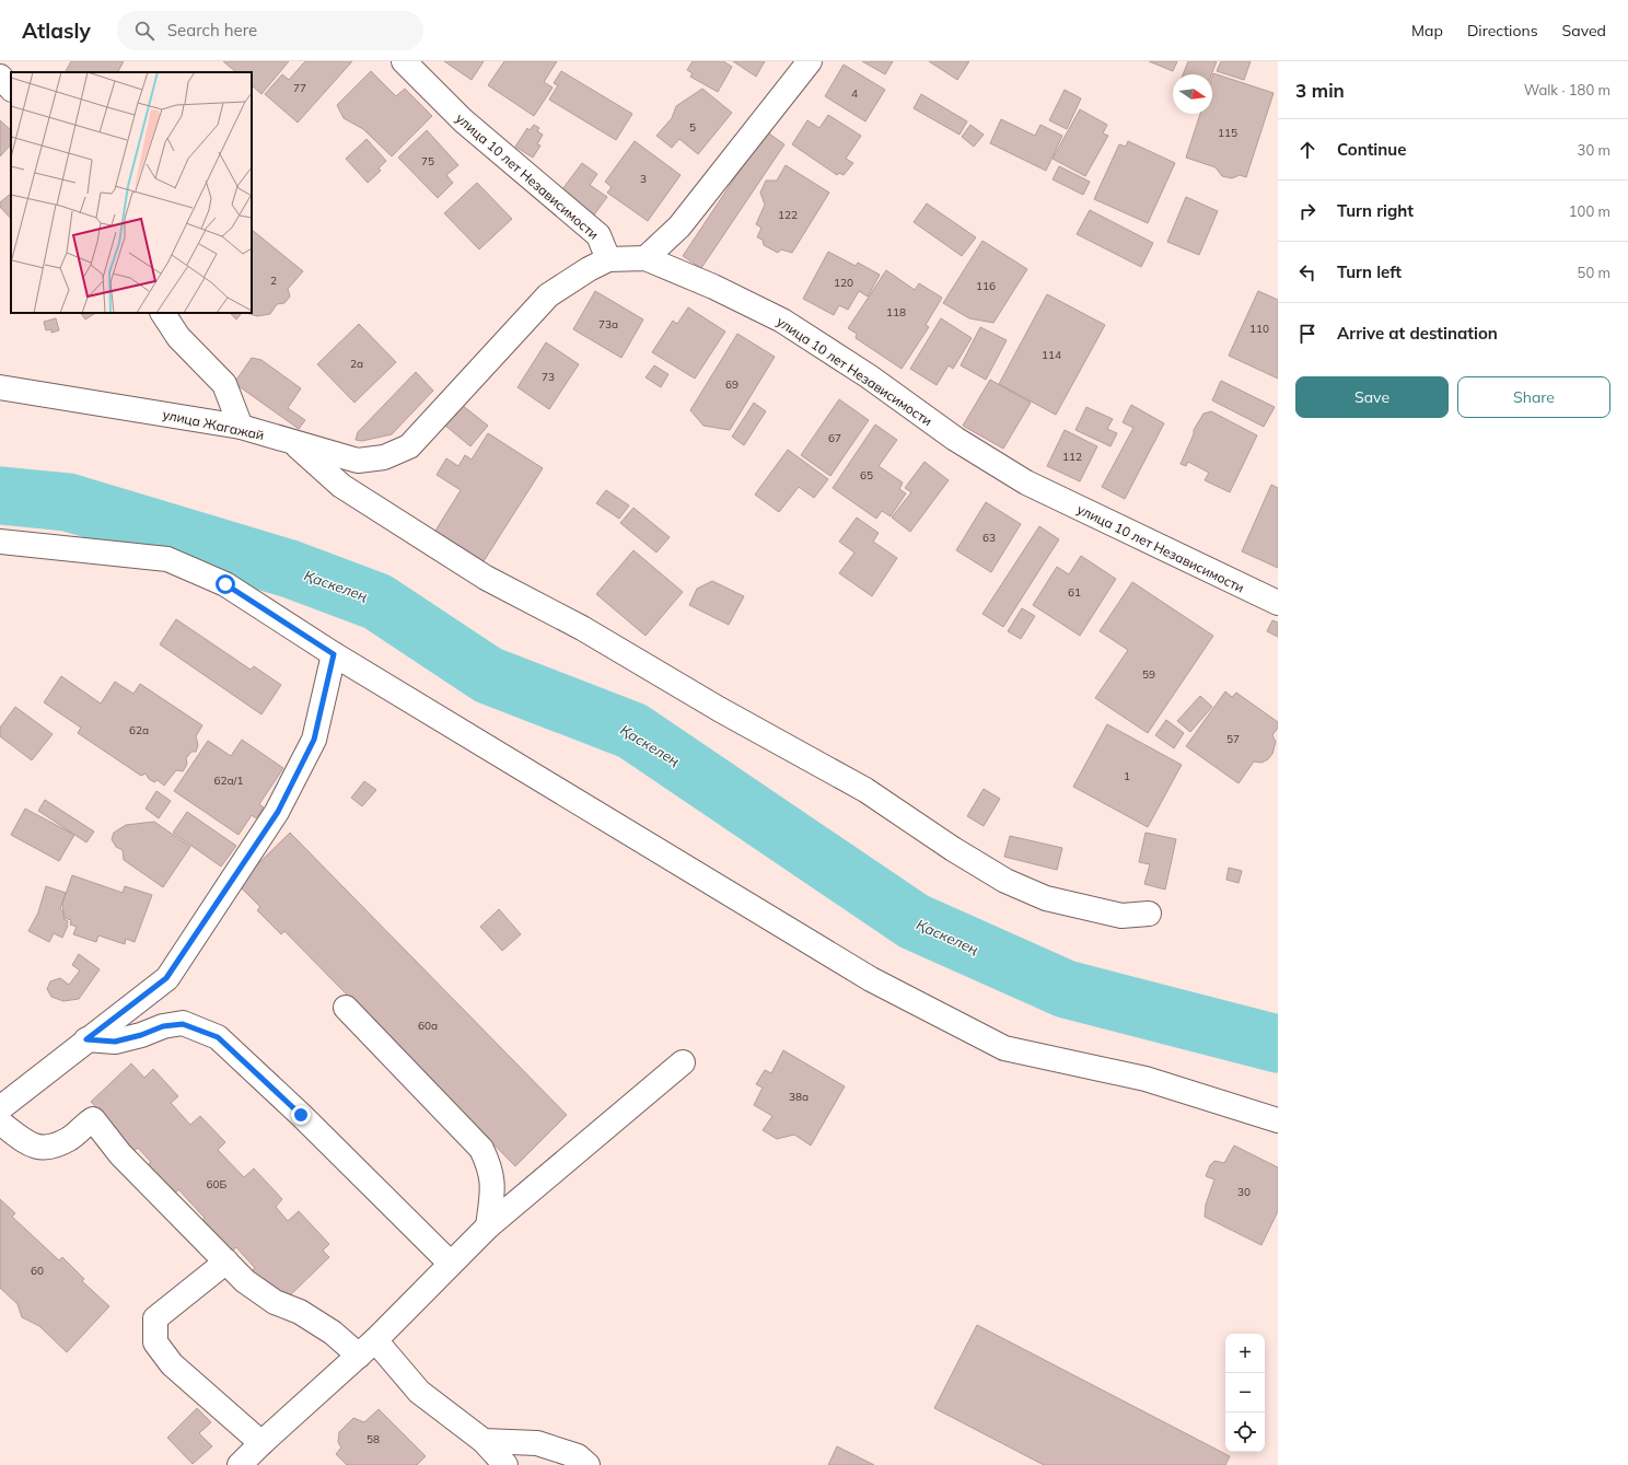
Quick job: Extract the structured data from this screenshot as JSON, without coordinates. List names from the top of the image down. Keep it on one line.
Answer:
{"streets":{"street":["улица 10 лет Независимости","улица Жагажай"]},"crossings":[["улица 10 лет Независимости","улица Жагажай"]],"water":["Қаскелең"],"house_numbers":["77","4","5","115","75","3","122","2","120","116","118","73а","110","114","2а","73","69","67","112","65","63","61","59","62а","57","1","62а/1","60а","38а","60Б","30","60","58"],"north":"right","page":{"header":"Atlasly","search":"Search here","nav":["Map","Directions","Saved"],"heading":["3 min","Walk · 180 m"],"list":[["Continue","30 m"],["Turn right","100 m"],["Turn left","50 m"],"Arrive at destination"],"buttons":["Save","Share"],"map_buttons":["+","−"]}}
